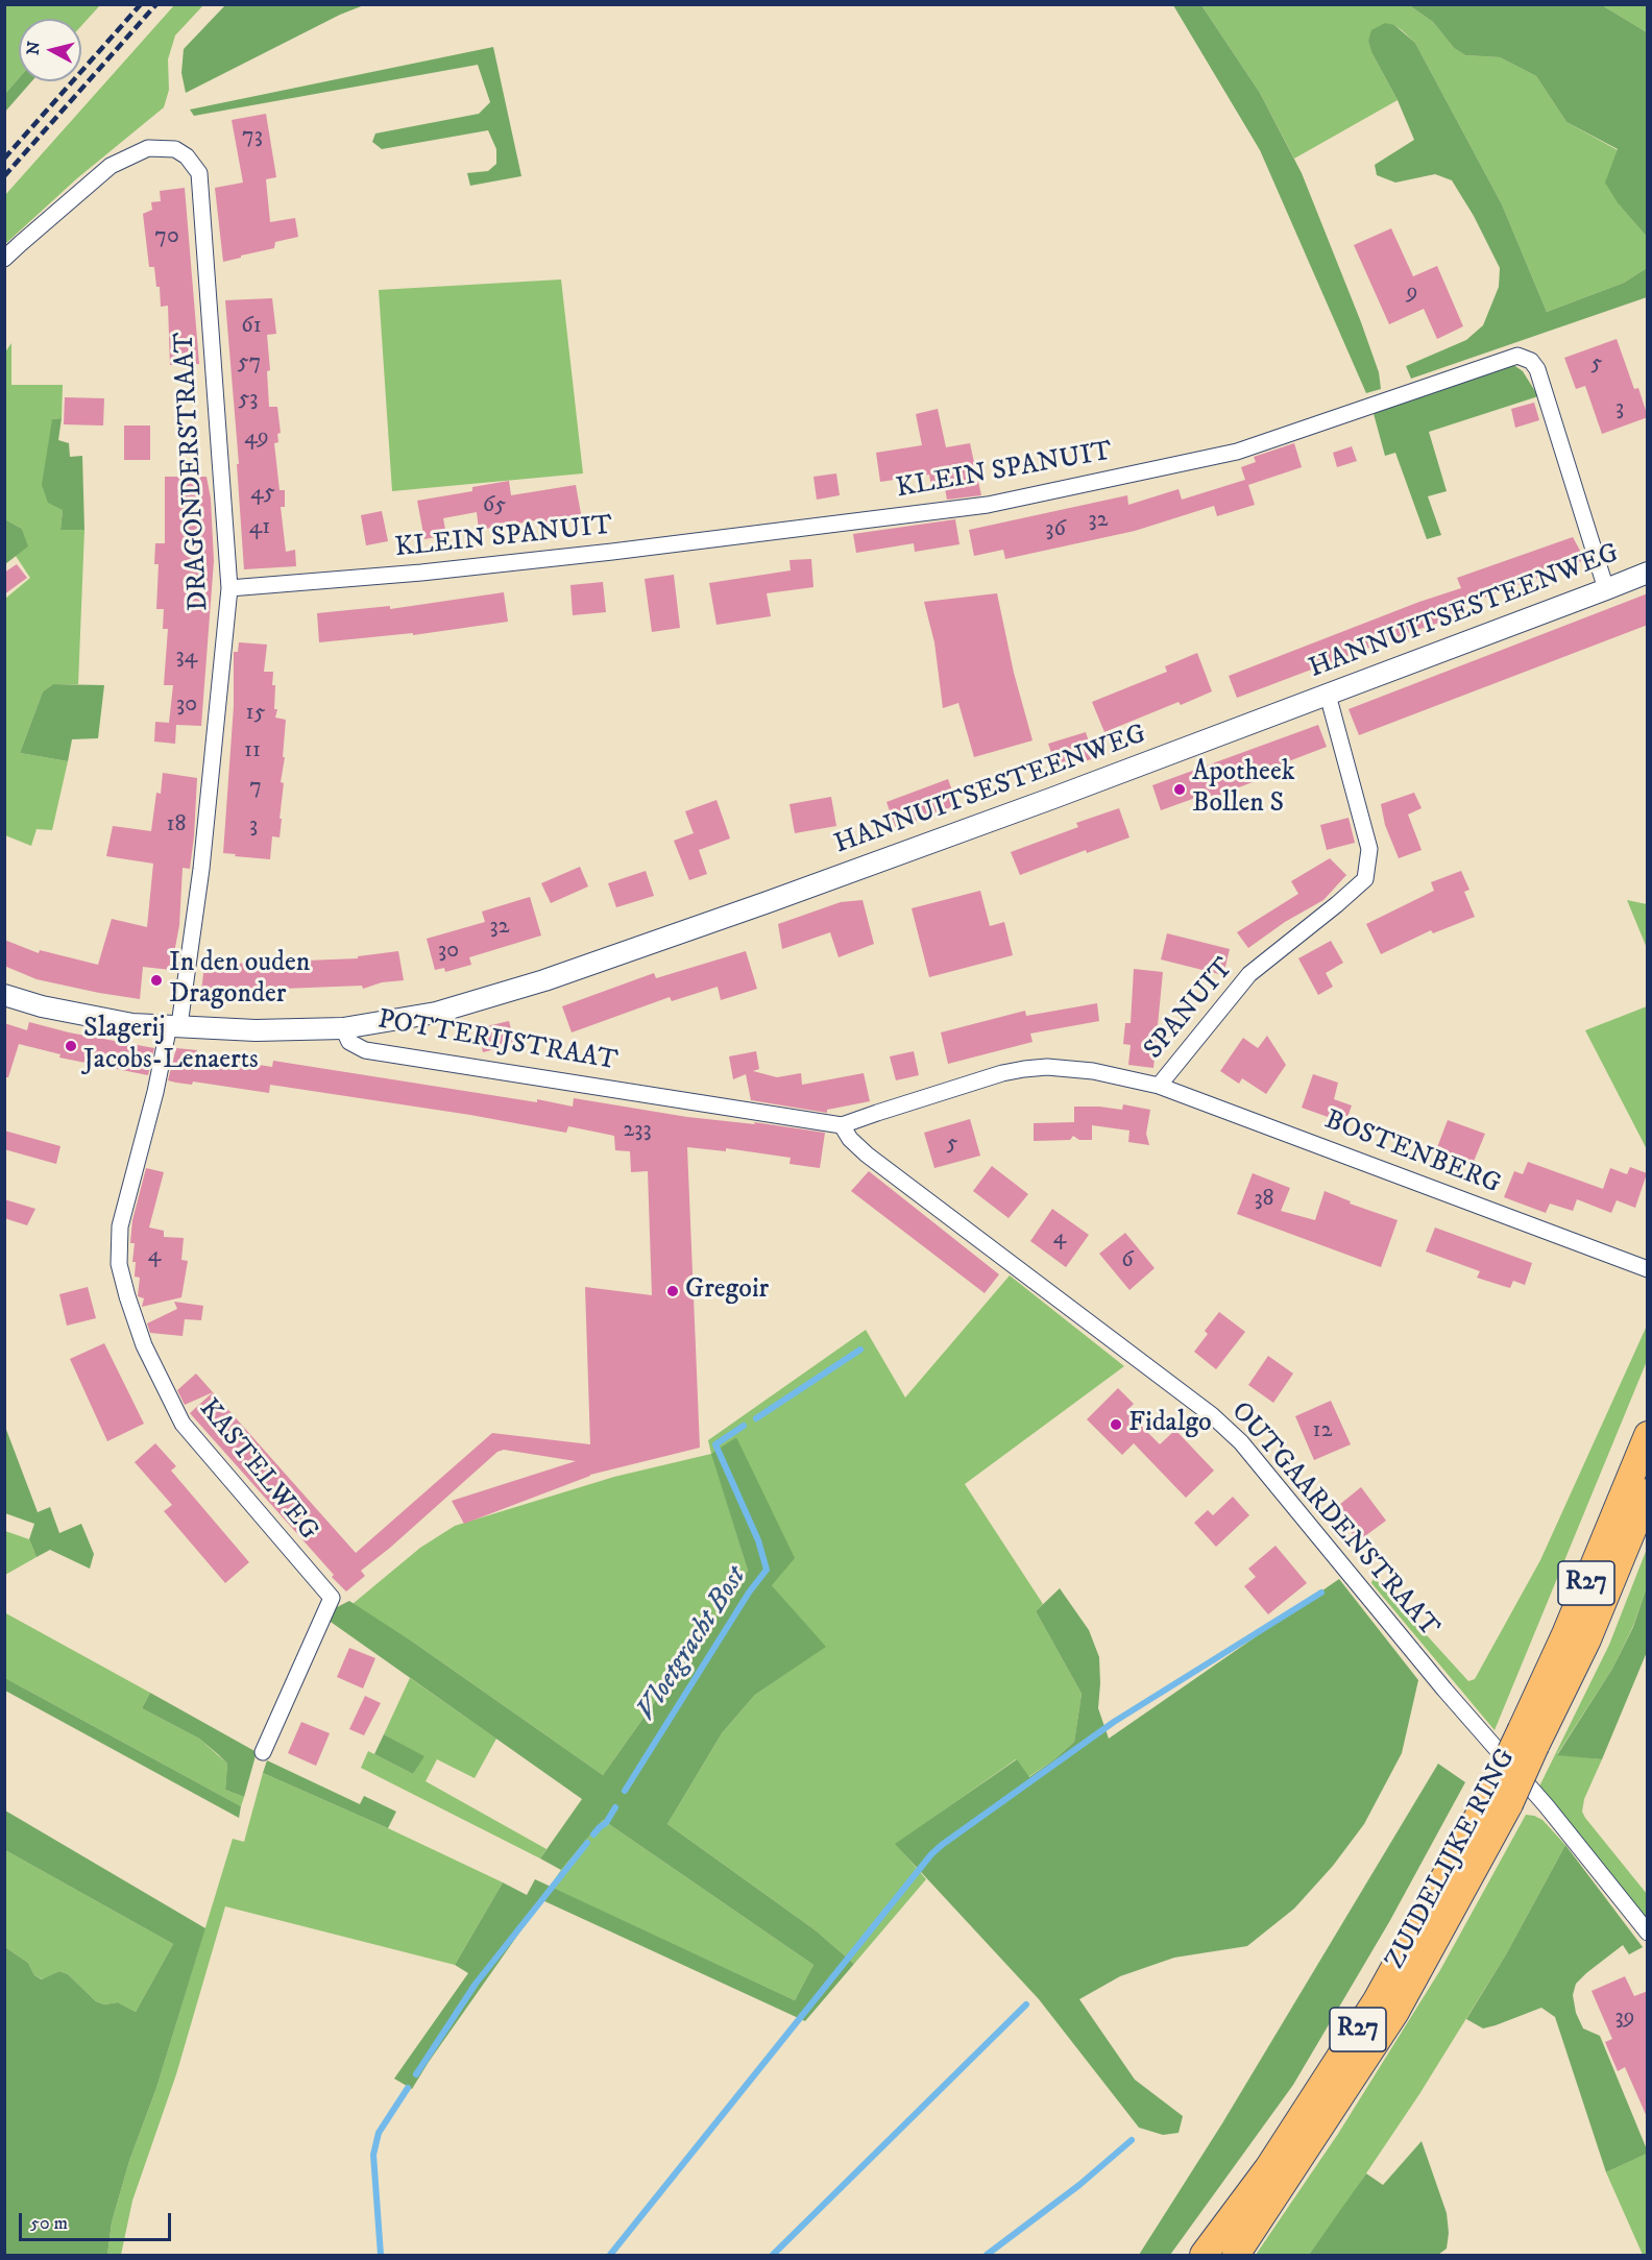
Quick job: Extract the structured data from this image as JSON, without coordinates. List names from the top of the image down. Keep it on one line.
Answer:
{"streets":{"highway":["R27","ZUIDELIJKE RING"],"street":["DRAGONDERSTRAAT","KLEIN SPANUIT","HANNUITSESTEENWEG","SPANUIT","POTTERIJSTRAAT","BOSTENBERG","KASTELWEG","OUTGAARDENSTRAAT"]},"crossings":[["DRAGONDERSTRAAT","KLEIN SPANUIT"],["DRAGONDERSTRAAT","POTTERIJSTRAAT"],["DRAGONDERSTRAAT","KASTELWEG"],["KLEIN SPANUIT","HANNUITSESTEENWEG"],["HANNUITSESTEENWEG","SPANUIT"],["HANNUITSESTEENWEG","POTTERIJSTRAAT"],["SPANUIT","POTTERIJSTRAAT"],["SPANUIT","BOSTENBERG"],["SPANUIT","OUTGAARDENSTRAAT"],["POTTERIJSTRAAT","KASTELWEG"],["POTTERIJSTRAAT","OUTGAARDENSTRAAT"]],"water":["Vloetgracht Bost"],"places":["Apotheek Bollen S","In den ouden Dragonder","Slagerij Jacobs-Lenaerts","Gregoir","Fidalgo"],"house_numbers":["73","70","9","61","57","5","53","3","49","45","65","32","41","36","34","30","15","11","7","18","3","32","30","233","5","38","4","4","6","12","39"],"scale_bar":"50 m","north":"left"}
